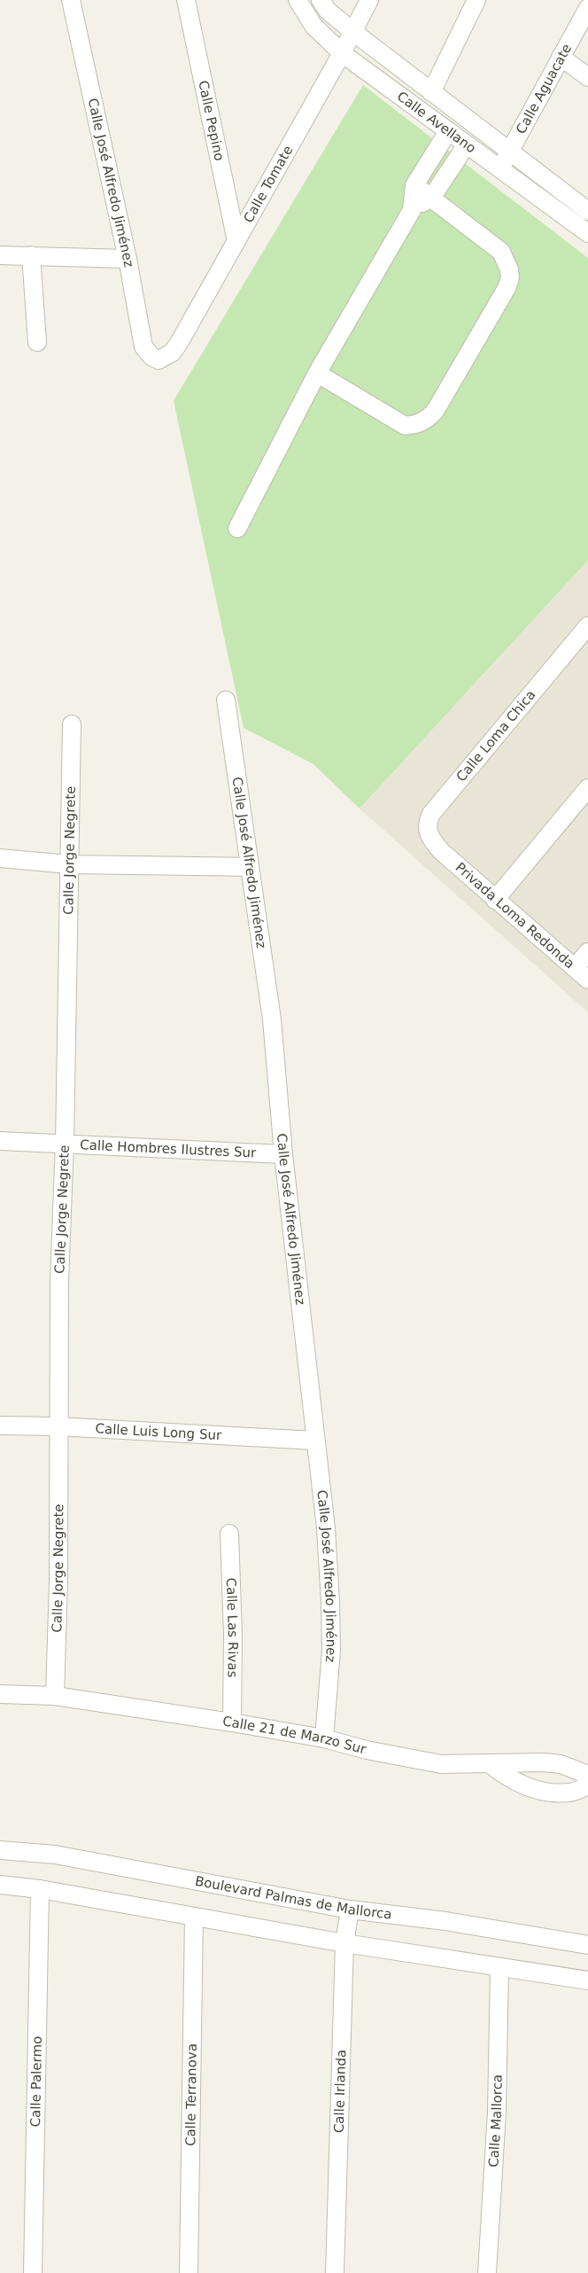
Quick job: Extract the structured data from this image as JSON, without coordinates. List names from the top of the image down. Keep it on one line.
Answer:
{"streets":{"street":["Calle Aguacate","Calle Pepino","Calle Avellano","Calle José Alfredo Jiménez","Calle Tomate","Calle Loma Chica","Calle Jorge Negrete","Privada Loma Redonda","Calle Hombres Ilustres Sur","Calle Luis Long Sur","Calle Las Rivas","Calle 21 de Marzo Sur","Boulevard Palmas de Mallorca","Calle Palermo","Calle Irlanda","Calle Terranova","Calle Mallorca"]},"crossings":[["Calle Aguacate","Calle Avellano"],["Calle Pepino","Calle Tomate"],["Calle Avellano","Calle Tomate"],["Calle José Alfredo Jiménez","Calle Tomate"],["Calle José Alfredo Jiménez","Calle Hombres Ilustres Sur"],["Calle José Alfredo Jiménez","Calle Luis Long Sur"],["Calle José Alfredo Jiménez","Calle 21 de Marzo Sur"],["Calle Loma Chica","Privada Loma Redonda"],["Calle Jorge Negrete","Calle Hombres Ilustres Sur"],["Calle Jorge Negrete","Calle Luis Long Sur"],["Calle Jorge Negrete","Calle 21 de Marzo Sur"],["Calle Las Rivas","Calle 21 de Marzo Sur"],["Boulevard Palmas de Mallorca","Calle Irlanda"]]}
